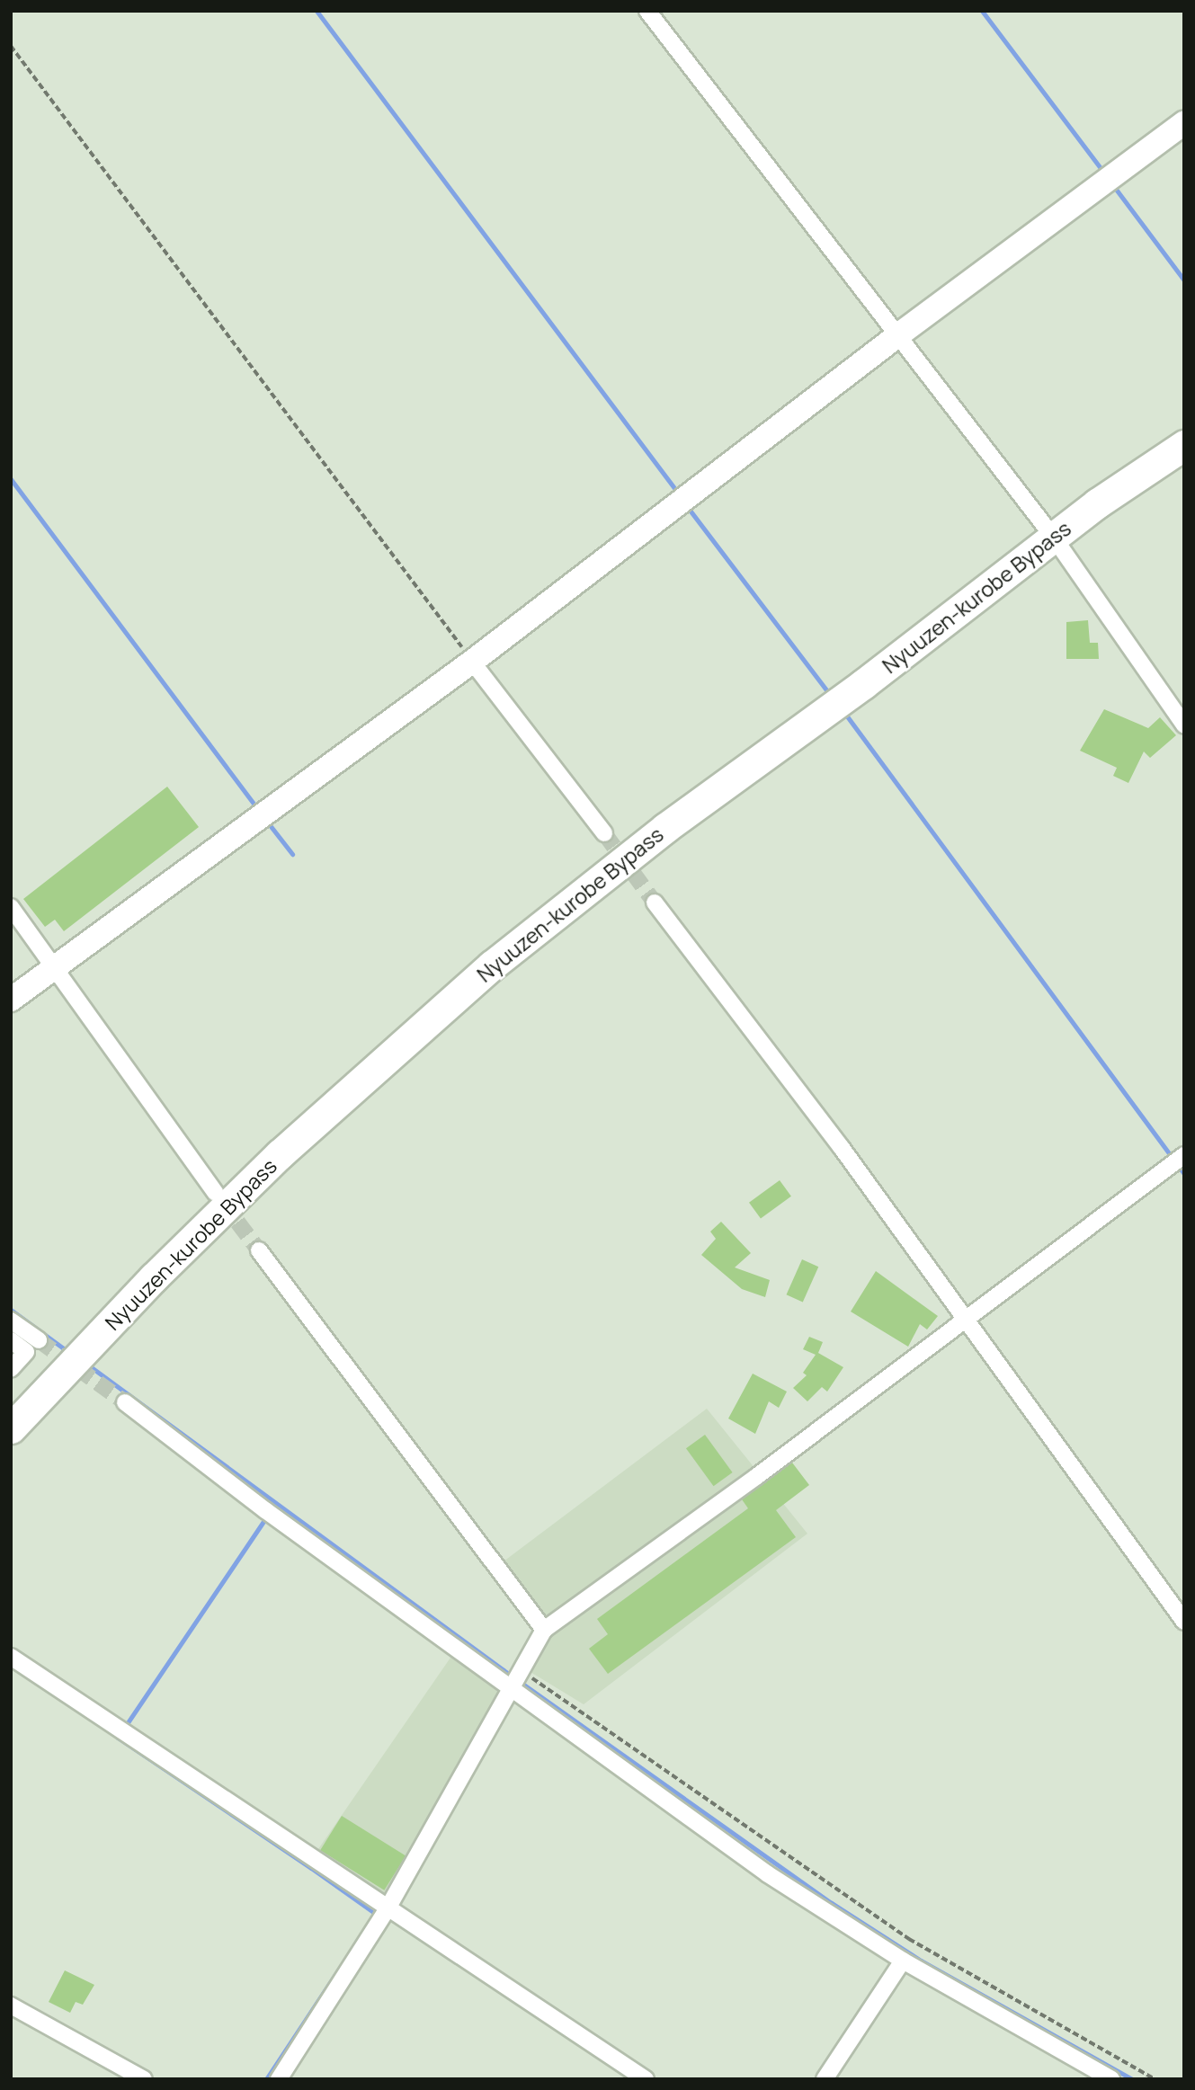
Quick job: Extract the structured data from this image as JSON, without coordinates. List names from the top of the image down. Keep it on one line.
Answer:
{"streets":{"highway":["Nyuuzen-kurobe Bypass"]}}
